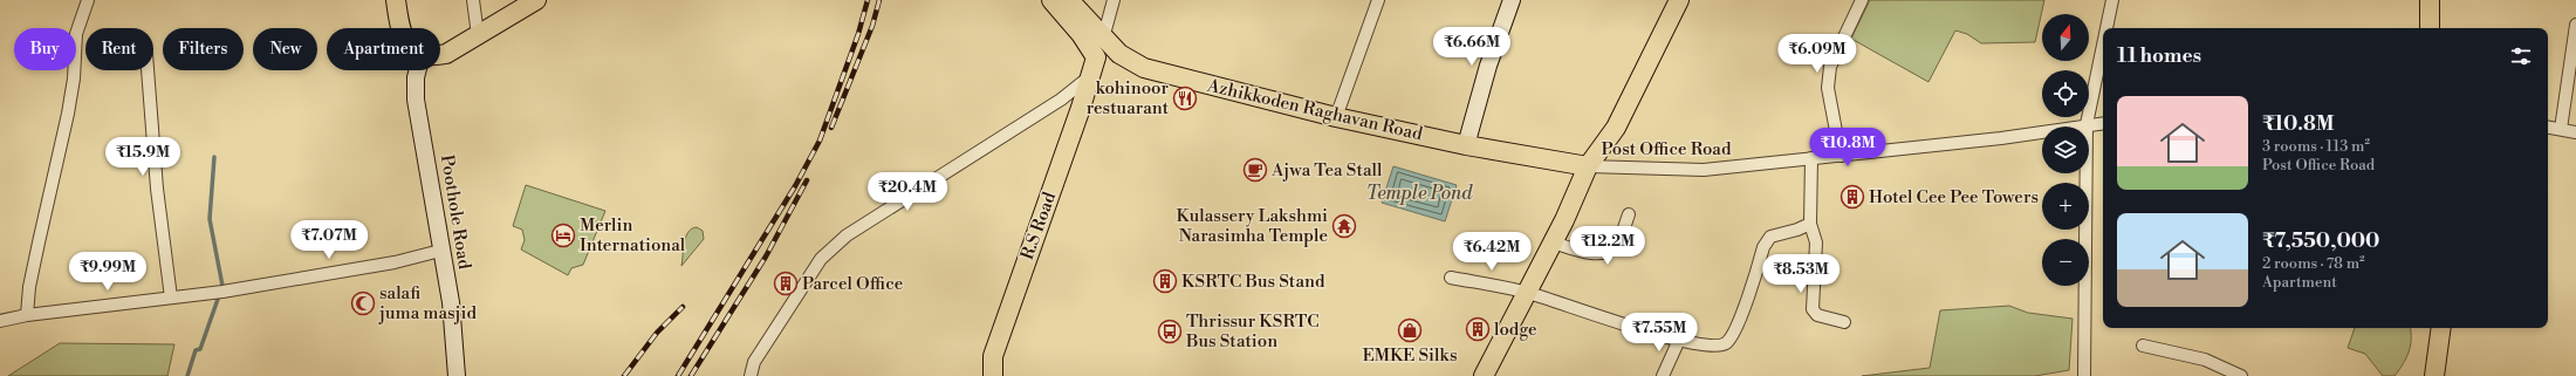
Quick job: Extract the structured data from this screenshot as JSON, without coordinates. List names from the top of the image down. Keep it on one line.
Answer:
{"streets":{"main road":["Azhikkoden Raghavan Road","R.S Road"],"street":["Post Office Road","Poothole Road"]},"crossings":[["Azhikkoden Raghavan Road","Post Office Road"],["Azhikkoden Raghavan Road","R.S Road"]],"water":["Temple Pond"],"places":{"restaurant":["kohinoor restuarant"],"cafe":["Ajwa Tea Stall"],"building":["Hotel Cee Pee Towers","KSRTC Bus Stand","Parcel Office","lodge"],"temple":["Kulassery Lakshmi Narasimha Temple"],"hotel":["Merlin International"],"mosque":["salafi juma masjid"],"shop":["EMKE Silks"],"bus stop":["Thrissur KSRTC Bus Station"]},"north":"top","page":{"map_buttons":["+","−"],"price":["₹6.66M","₹6.09M","₹10.8M","₹15.9M","₹20.4M","₹7.07M","₹12.2M","₹6.42M","₹9.99M","₹8.53M","₹7.55M"],"chip":["Buy","Rent","Filters","New","Apartment"],"heading":"11 homes","list":[{"name":"₹10.8M","note":"3 rooms · 113 m² · Post Office Road"},{"name":"₹7,550,000","note":"2 rooms · 78 m² · Apartment"}]}}
